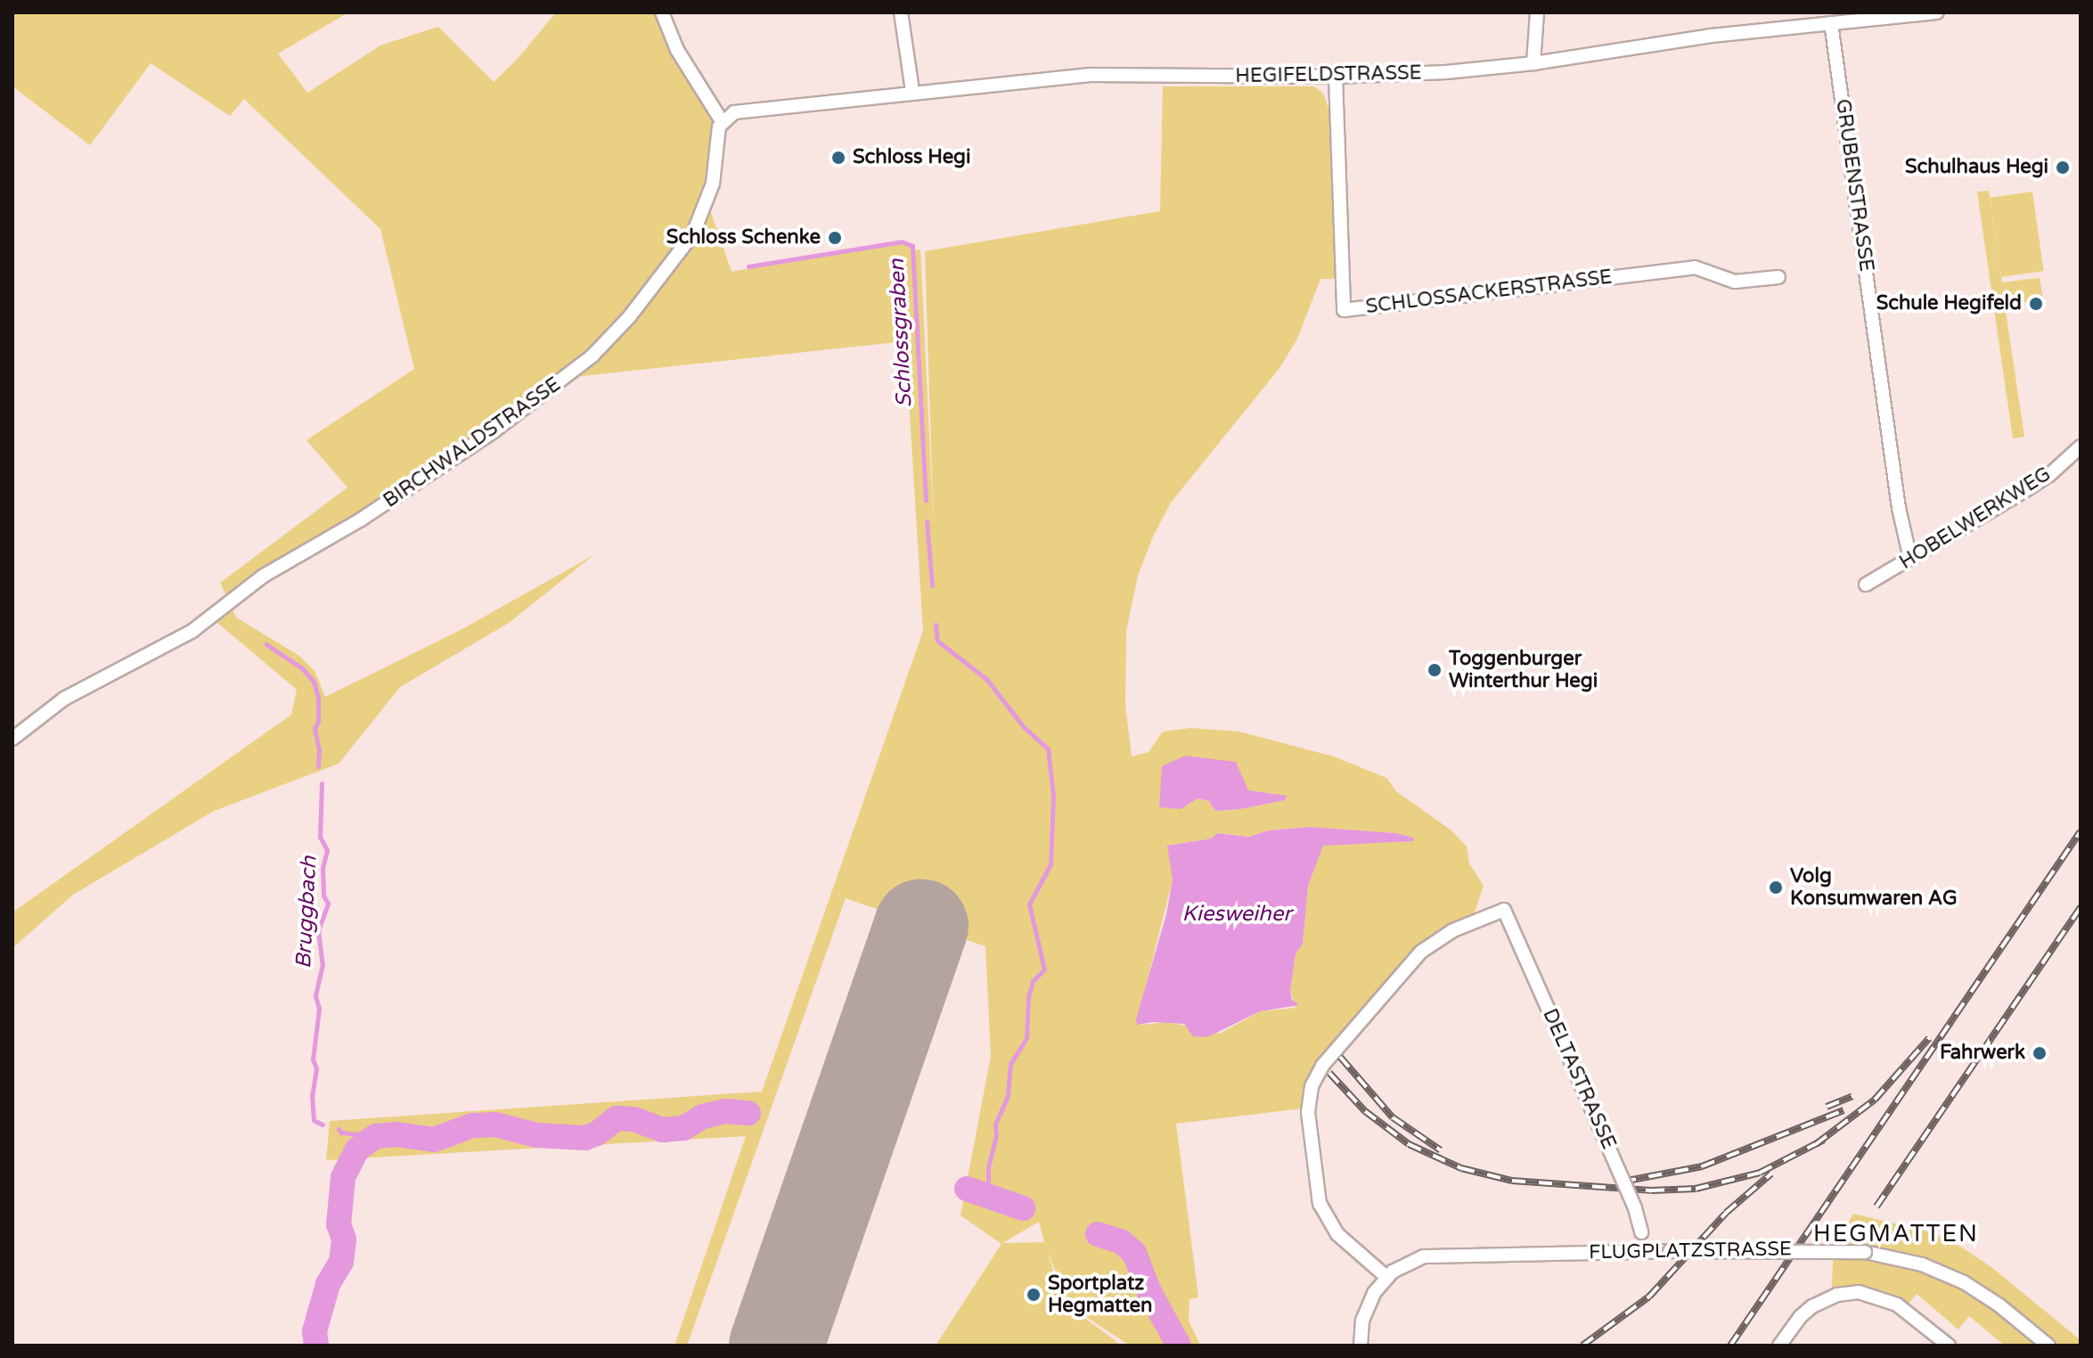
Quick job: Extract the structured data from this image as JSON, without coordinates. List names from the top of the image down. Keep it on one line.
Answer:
{"streets":{"street":["HEGIFELDSTRASSE","GRUBENSTRASSE","SCHLOSSACKERSTRASSE","BIRCHWALDSTRASSE","HOBELWERKWEG","DELTASTRASSE","FLUGPLATZSTRASSE"]},"crossings":[["HEGIFELDSTRASSE","GRUBENSTRASSE"],["HEGIFELDSTRASSE","SCHLOSSACKERSTRASSE"],["HEGIFELDSTRASSE","BIRCHWALDSTRASSE"],["GRUBENSTRASSE","HOBELWERKWEG"],["DELTASTRASSE","FLUGPLATZSTRASSE"]],"districts":["HEGMATTEN"],"water":["Schlossgraben","Bruggbach","Kiesweiher"],"places":["Schloss Hegi","Schulhaus Hegi","Schloss Schenke","Schule Hegifeld","Toggenburger Winterthur Hegi","Volg Konsumwaren AG","Fahrwerk","Sportplatz Hegmatten"]}
